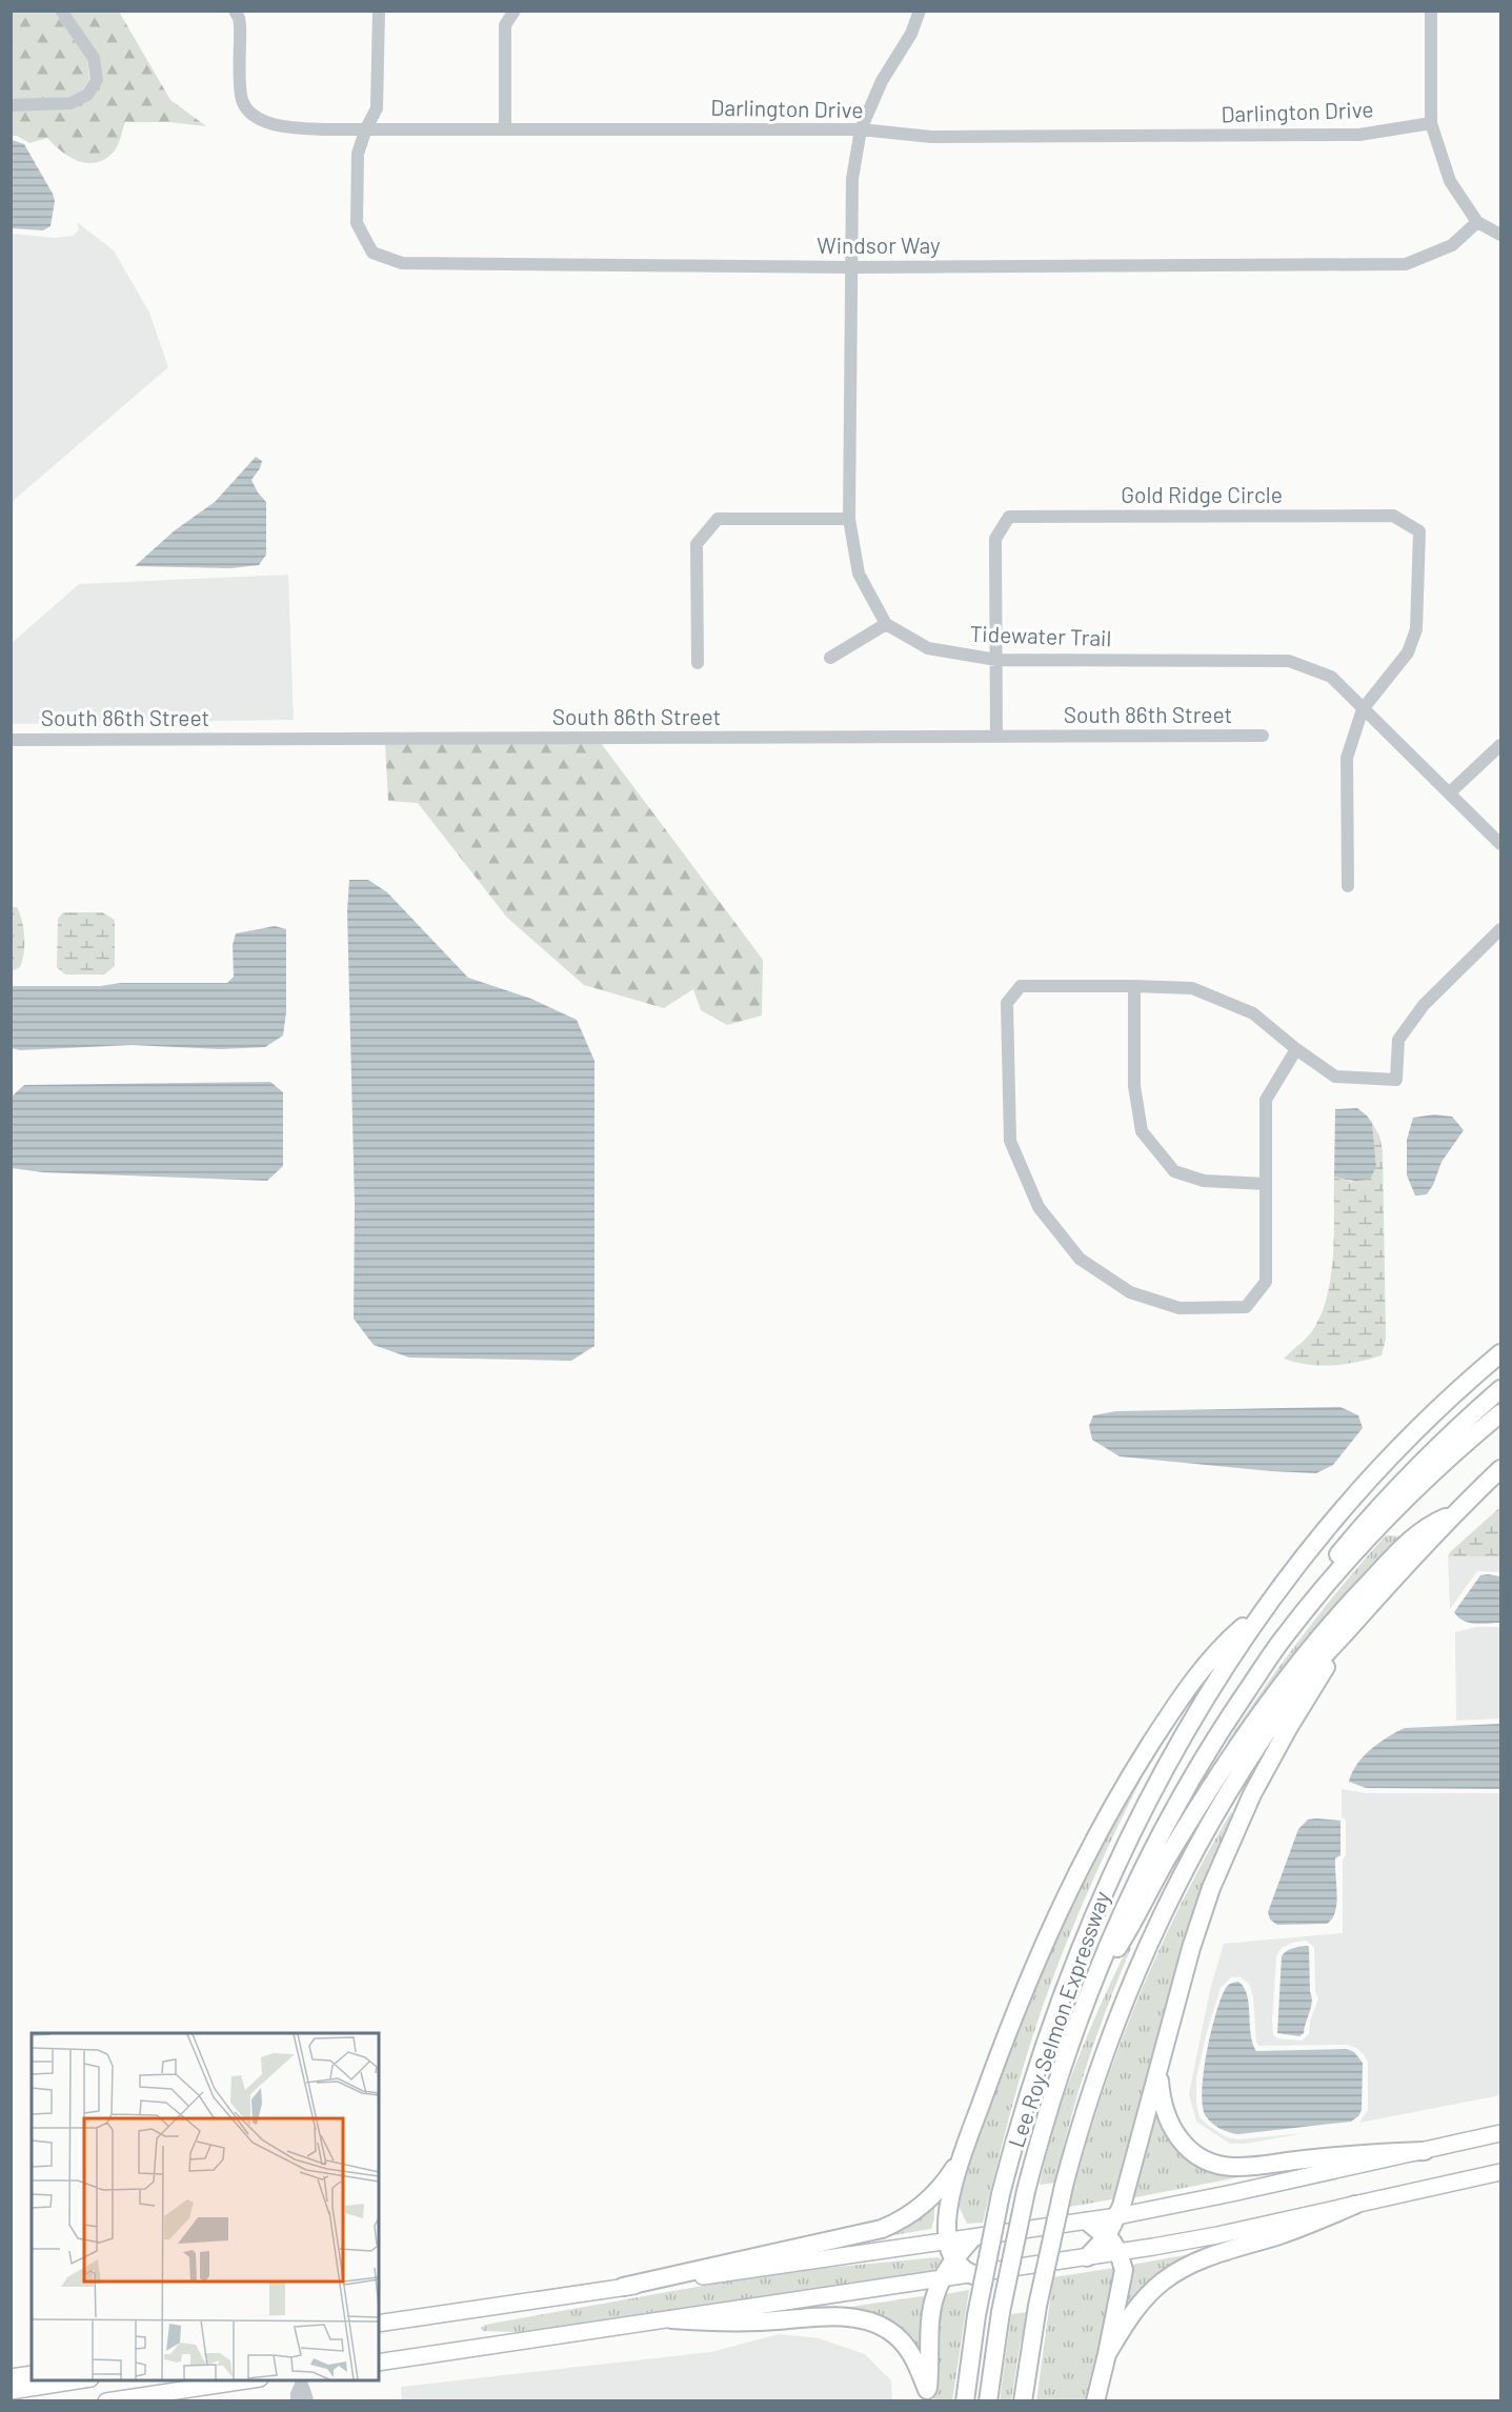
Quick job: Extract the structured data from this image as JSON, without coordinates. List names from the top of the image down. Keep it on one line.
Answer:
{"streets":{"highway":["Lee Roy Selmon Expressway"],"street":["Darlington Drive","Windsor Way","Gold Ridge Circle","Tidewater Trail","South 86th Street"]},"crossings":[["Darlington Drive","Windsor Way"],["Gold Ridge Circle","Tidewater Trail"],["Gold Ridge Circle","South 86th Street"]]}
